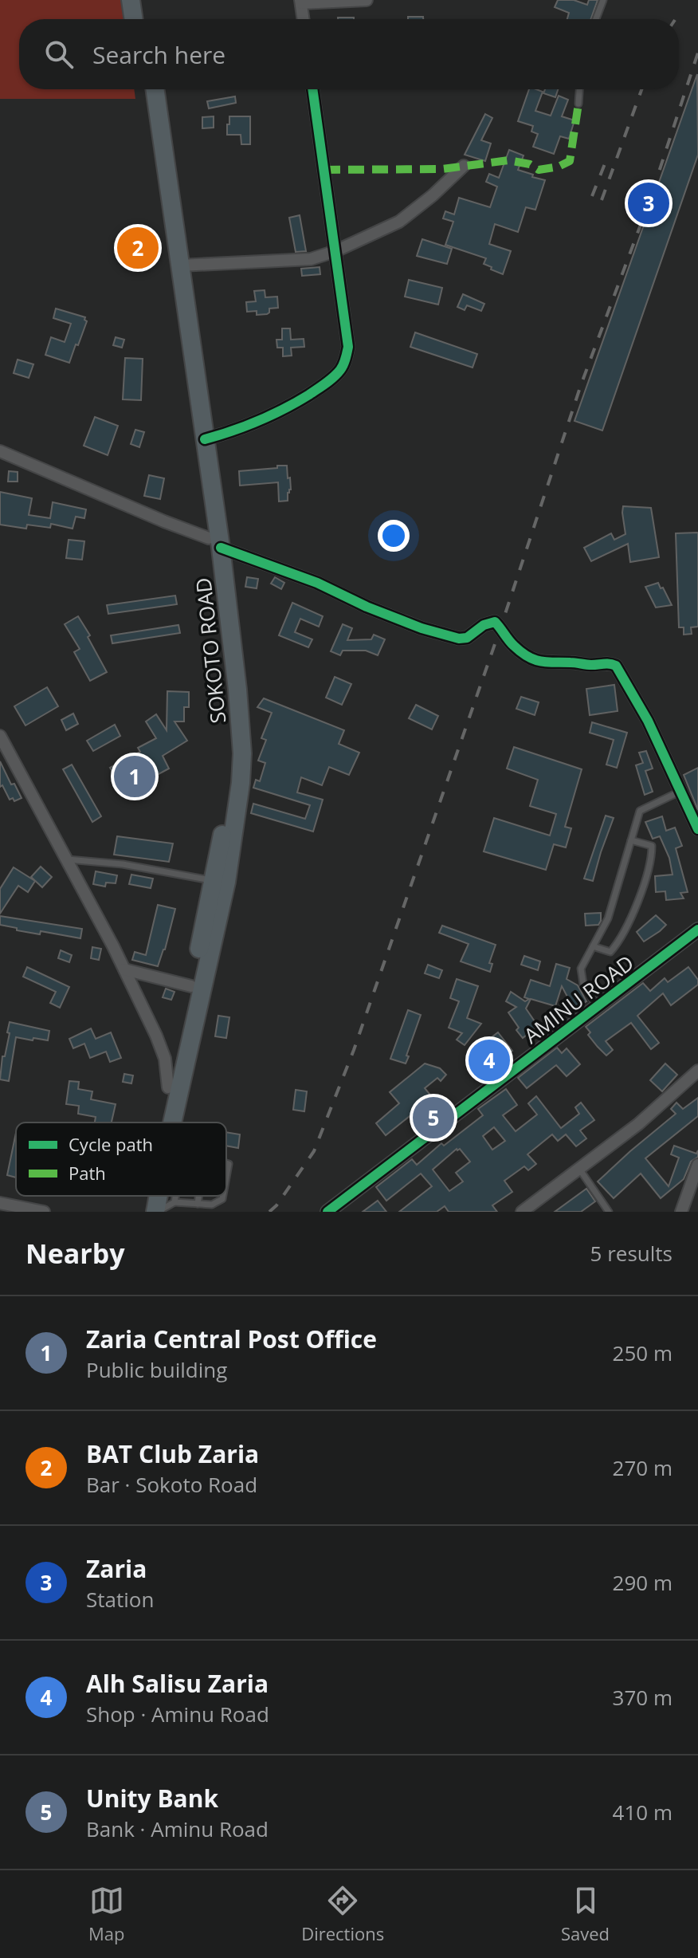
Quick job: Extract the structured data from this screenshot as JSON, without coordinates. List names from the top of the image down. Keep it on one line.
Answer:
{"streets":{"main road":["SOKOTO ROAD"],"street":["AMINU ROAD"]},"legend":["Cycle path","Path"],"page":{"search":"Search here","pins":["3","2","1","4","5"],"heading":["Nearby","5 results"],"list":[{"mark":"1","name":"Zaria Central Post Office","note":"Public building","value":"250 m"},{"mark":"2","name":"BAT Club Zaria","note":"Bar · Sokoto Road","value":"270 m"},{"mark":"3","name":"Zaria","note":"Station","value":"290 m"},{"mark":"4","name":"Alh Salisu Zaria","note":"Shop · Aminu Road","value":"370 m"},{"mark":"5","name":"Unity Bank","note":"Bank · Aminu Road","value":"410 m"}],"nav":["Map","Directions","Saved"]}}
